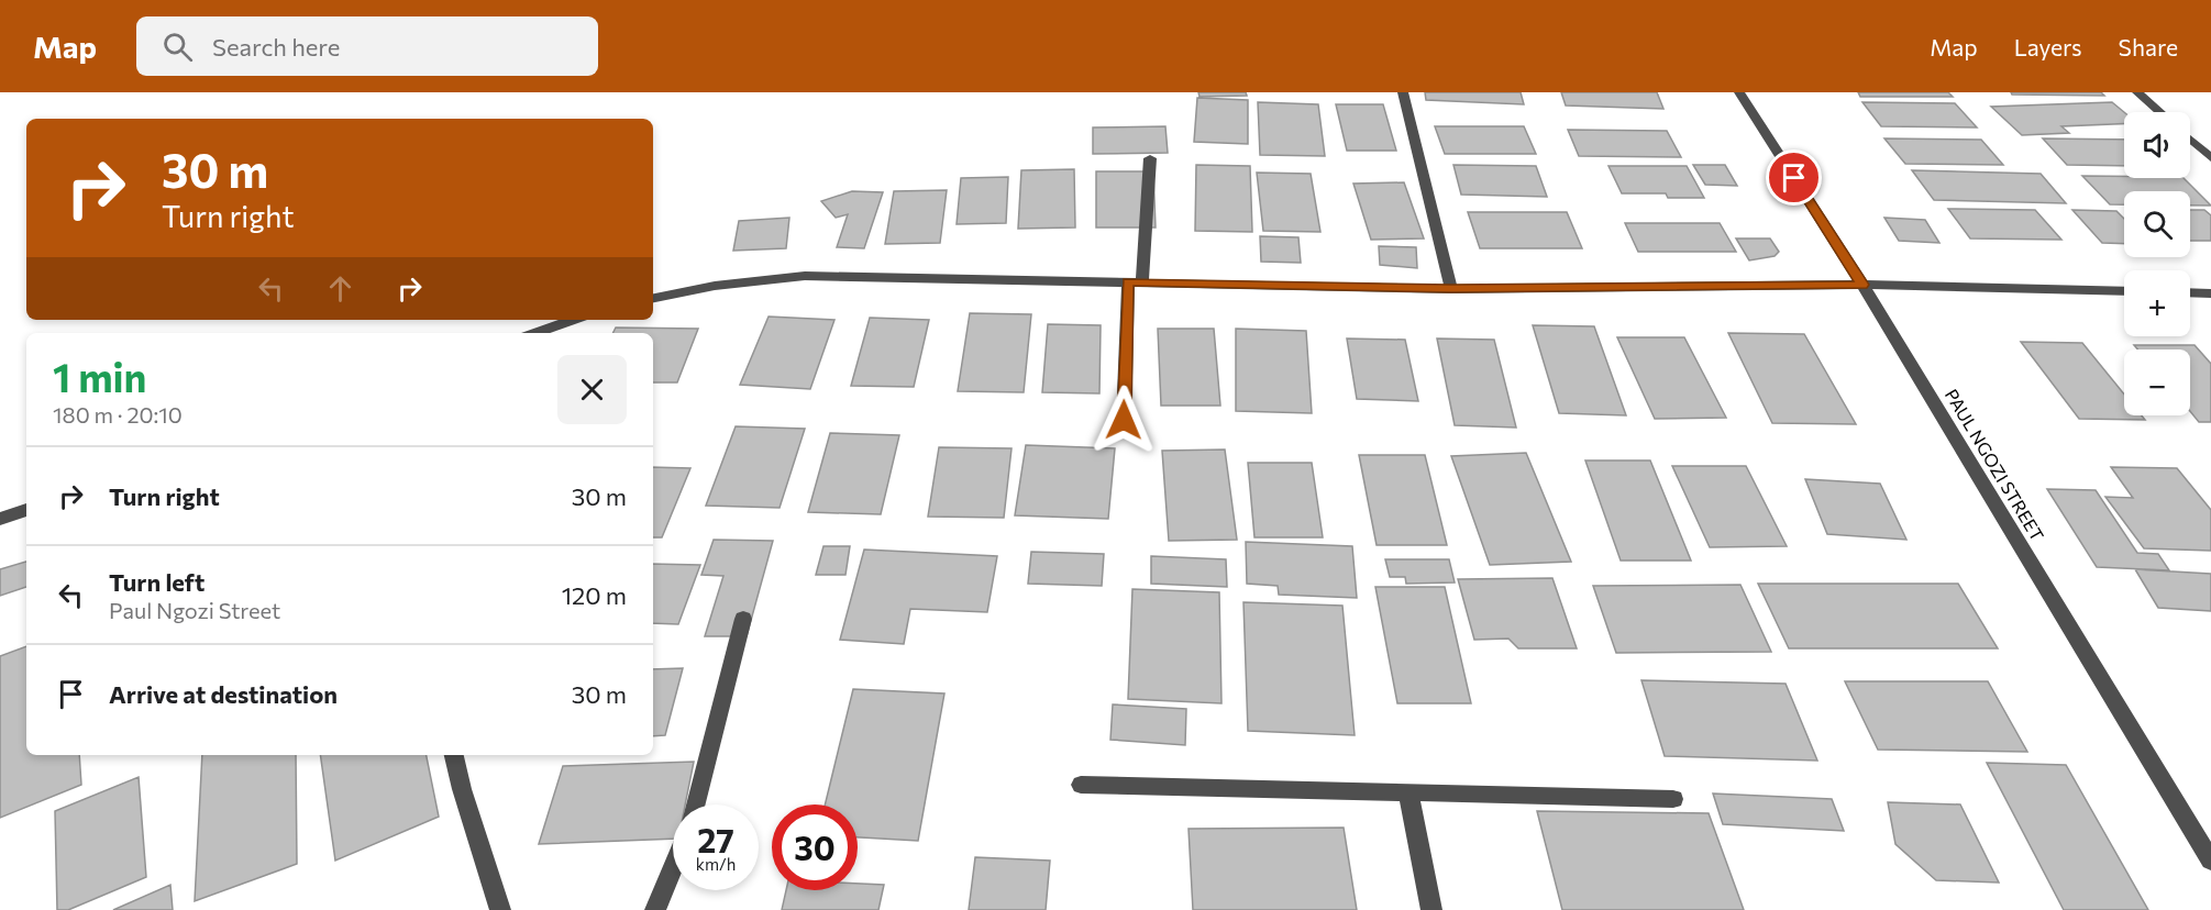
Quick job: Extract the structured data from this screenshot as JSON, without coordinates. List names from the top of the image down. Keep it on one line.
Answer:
{"streets":{"street":["PAUL NGOZI STREET"]},"page":{"header":"Map","search":"Search here","nav":["Map","Layers","Share"],"map_buttons":["+","−"],"turn":["30 m","Turn right"],"heading":["1 min","180 m · 20:10"],"list":[{"name":"Turn right","value":"30 m"},{"name":"Turn left","note":"Paul Ngozi Street","value":"120 m"},{"name":"Arrive at destination","value":"30 m"}],"speed":"27 km/h","limit":"30"}}
